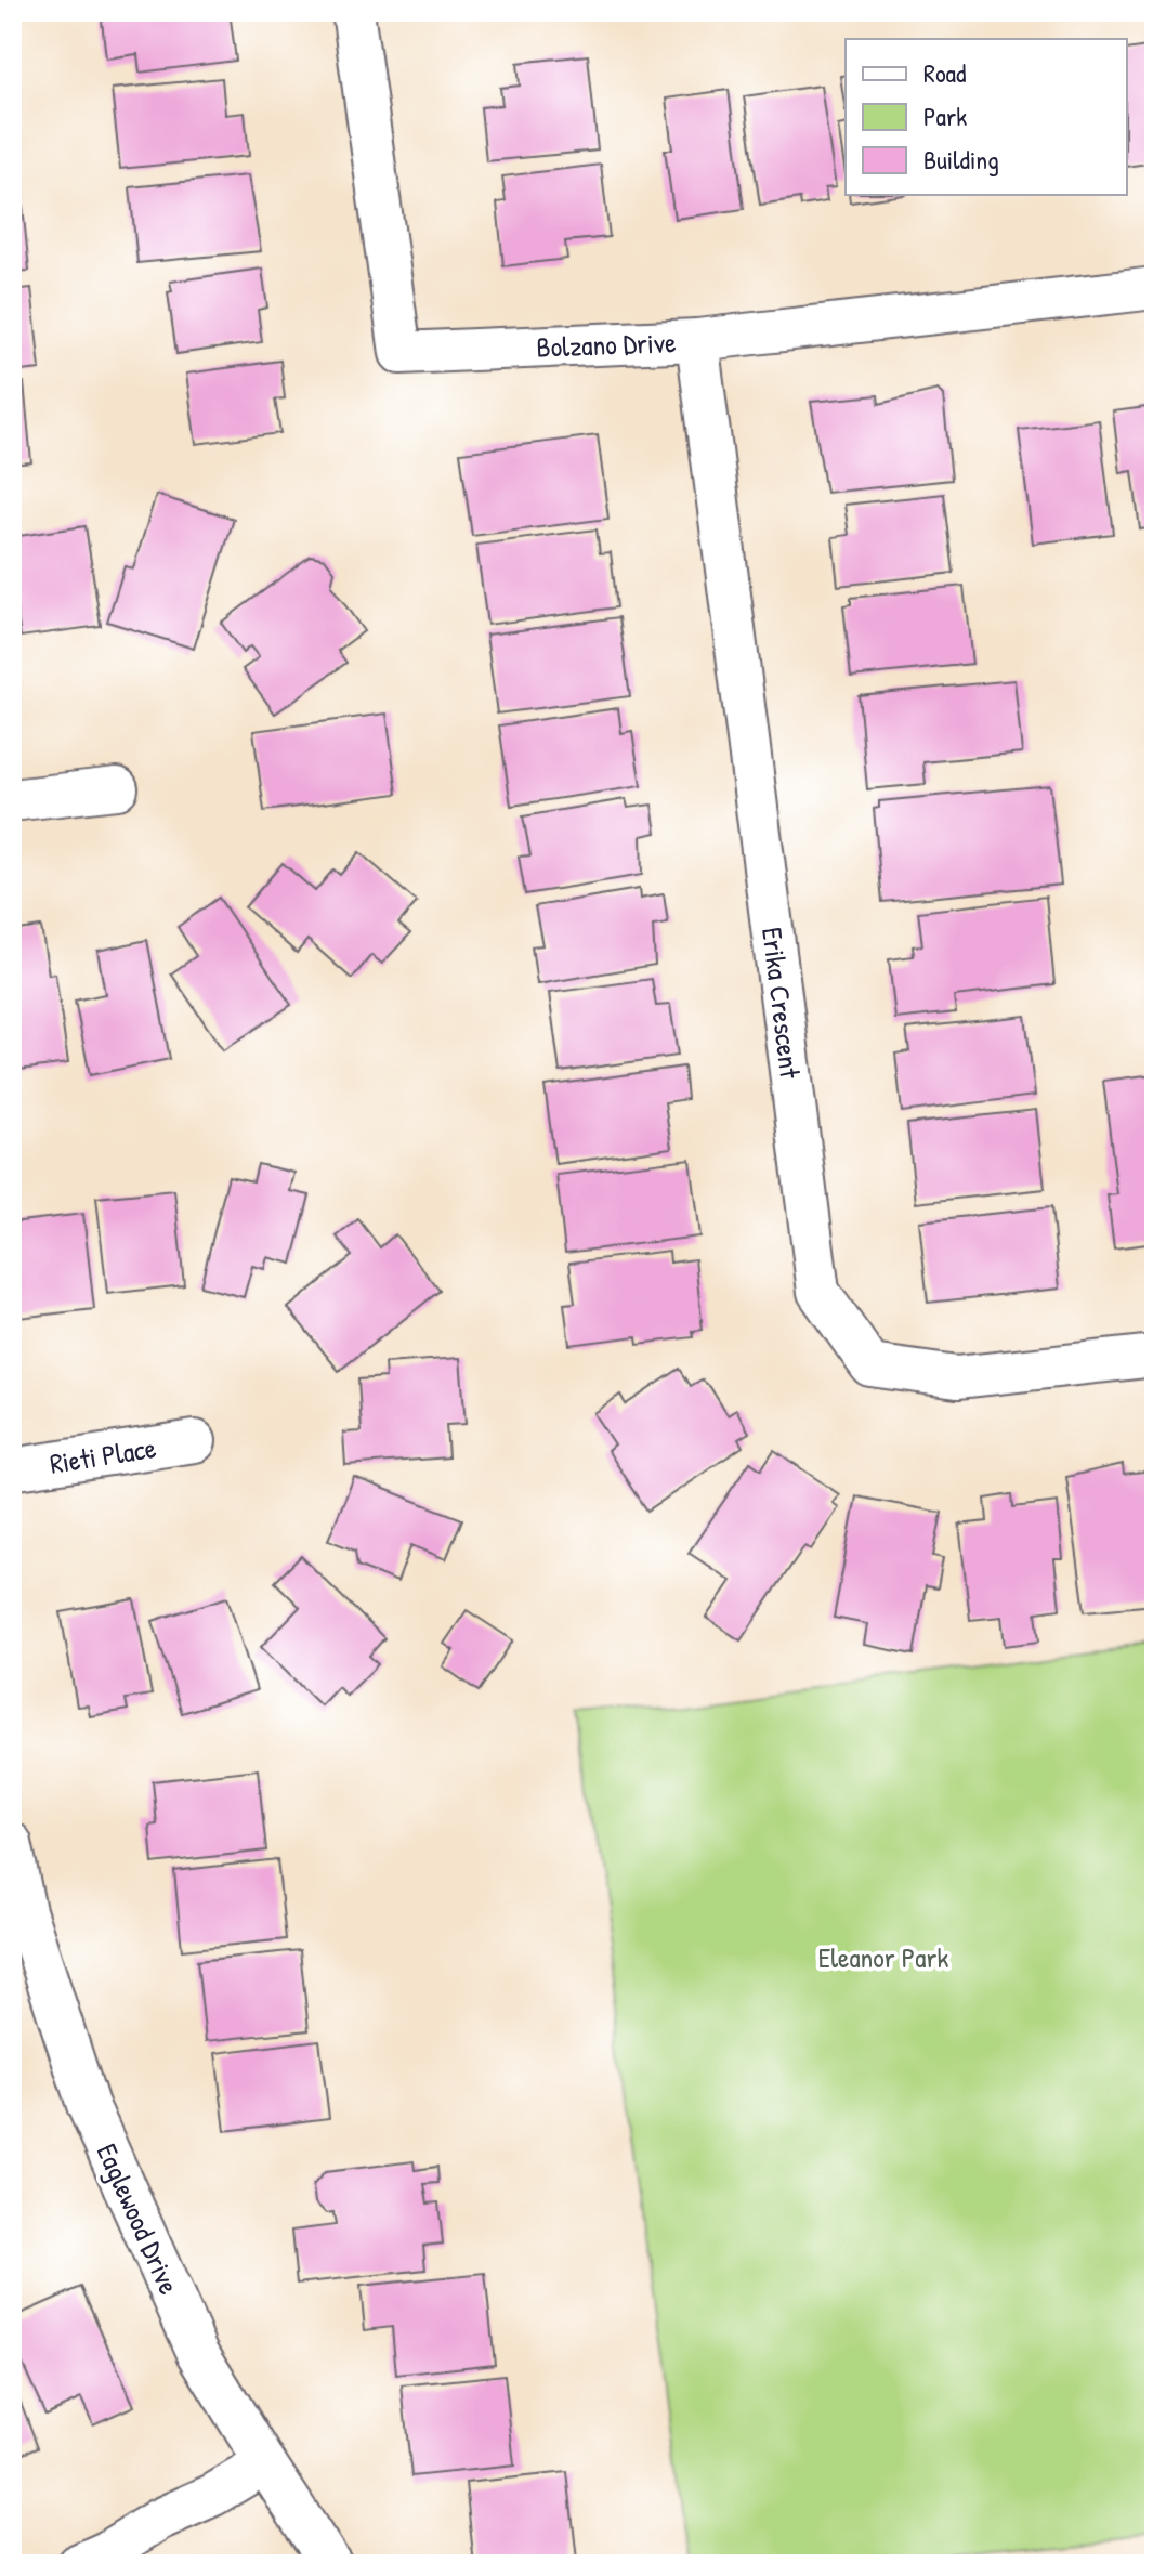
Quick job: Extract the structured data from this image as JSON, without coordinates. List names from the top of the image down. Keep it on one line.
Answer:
{"streets":{"street":["Bolzano Drive","Erika Crescent","Rieti Place","Eaglewood Drive"]},"crossings":[["Bolzano Drive","Erika Crescent"]],"parks":["Eleanor Park"],"legend":["Road","Park","Building"]}
